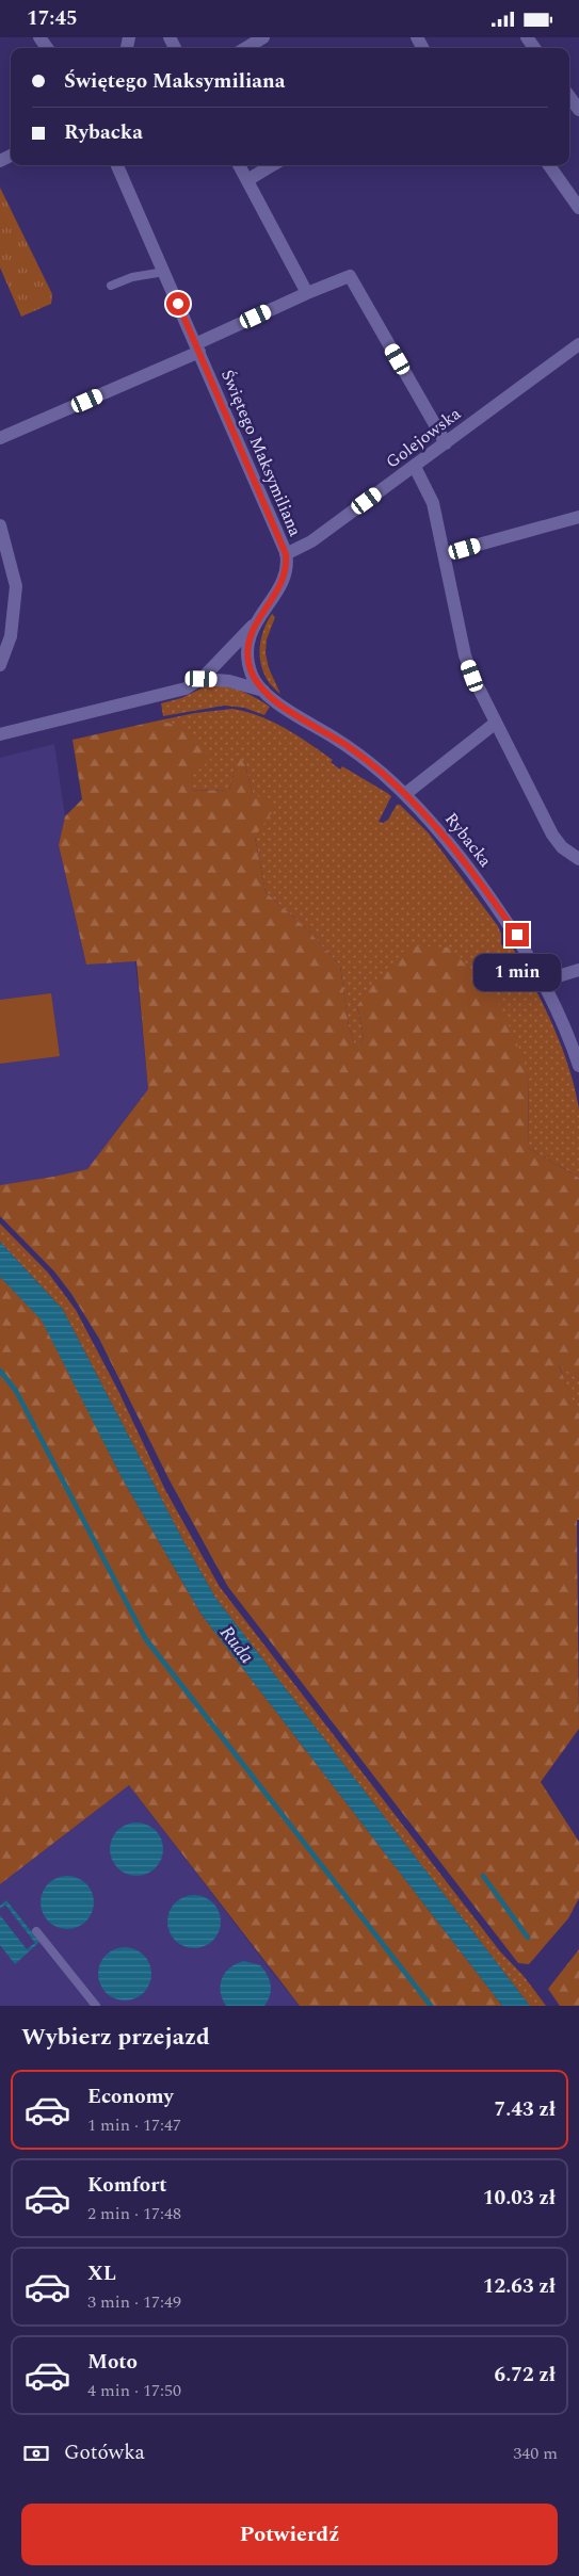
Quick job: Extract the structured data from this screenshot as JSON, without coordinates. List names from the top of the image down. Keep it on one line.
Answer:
{"streets":{"street":["Golejowska","Świętego Maksymiliana","Rybacka"]},"crossings":[["Golejowska","Świętego Maksymiliana"],["Świętego Maksymiliana","Rybacka"]],"water":["Ruda"],"page":{"status":"17:45","banner":["Świętego Maksymiliana","Rybacka"],"bubble":"1 min","heading":"Wybierz przejazd","list":[{"name":"Economy","note":"1 min · 17:47","value":"7.43 zł"},{"name":"Komfort","note":"2 min · 17:48","value":"10.03 zł"},{"name":"XL","note":"3 min · 17:49","value":"12.63 zł"},{"name":"Moto","note":"4 min · 17:50","value":"6.72 zł"}],"pay":["Gotówka","340 m"],"buttons":"Potwierdź"}}
